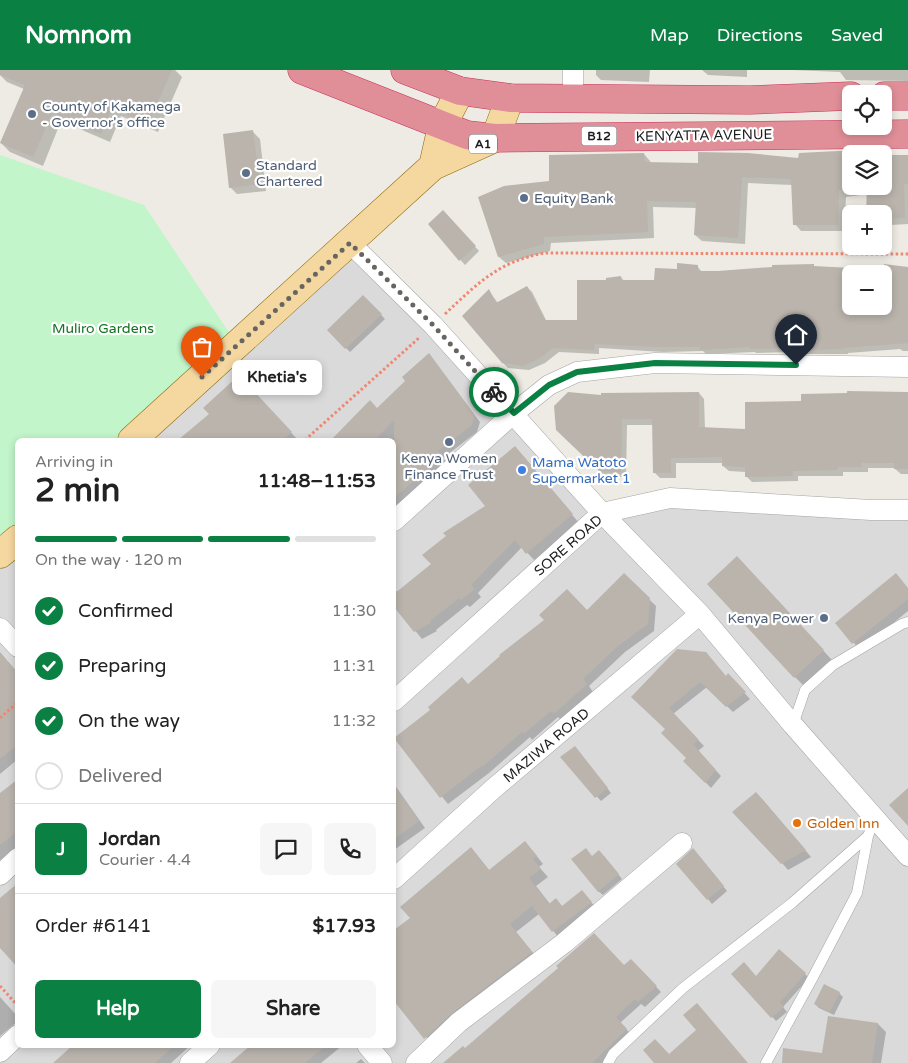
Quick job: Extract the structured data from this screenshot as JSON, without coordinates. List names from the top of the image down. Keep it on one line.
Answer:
{"streets":{"highway":["KENYATTA AVENUE","B12"],"main road":["A1"],"street":["SORE ROAD","MAZIWA ROAD"]},"crossings":[["KENYATTA AVENUE","A1"]],"parks":["Muliro Gardens"],"places":["County of Kakamega - Governor's office","Standard Chartered","Equity Bank","Khetia's","Kenya Women Finance Trust","Mama Watoto Supermarket 1","Kenya Power","Golden Inn"],"page":{"header":"Nomnom","nav":["Map","Directions","Saved"],"map_buttons":["+","−"],"bubble":"Khetia's","heading":["2 min","Arriving in","11:48–11:53"],"panel":["Jordan","Courier · 4.4","Order #6141","$17.93"],"bar":"On the way · 120 m","list":[["Confirmed","11:30"],["Preparing","11:31"],["On the way","11:32"],"Delivered"],"round":"J","buttons":["Help","Share"]}}
